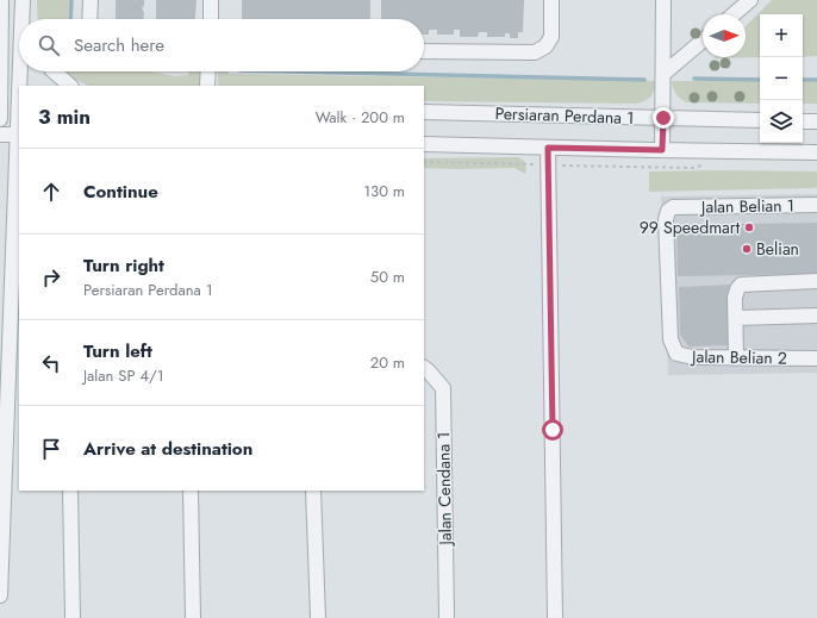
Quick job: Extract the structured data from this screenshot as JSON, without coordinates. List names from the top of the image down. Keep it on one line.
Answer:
{"streets":{"street":["Persiaran Perdana 1","Jalan Belian 1","Jalan Belian 2","Jalan Cendana 1"]},"crossings":[["Jalan Belian 1","Jalan Belian 2"]],"places":["99 Speedmart","Belian"],"north":"right","page":{"map_buttons":["+","−"],"search":"Search here","heading":["3 min","Walk · 200 m"],"list":[["Continue","130 m"],["Turn right","Persiaran Perdana 1","50 m"],["Turn left","Jalan SP 4/1","20 m"],"Arrive at destination"]}}
